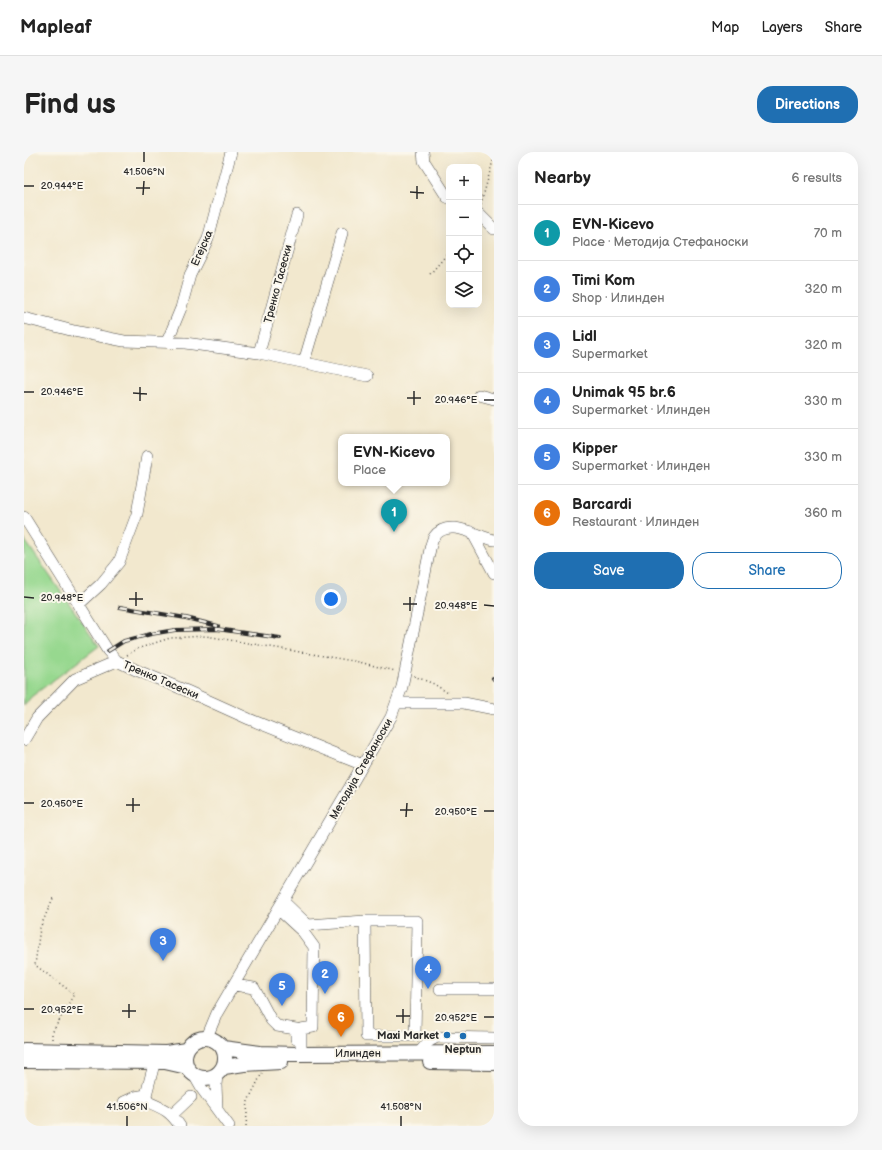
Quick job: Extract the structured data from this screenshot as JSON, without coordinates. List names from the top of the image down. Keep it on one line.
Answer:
{"streets":{"main road":["Илинден"],"street":["Егејска","Тренко Тасески","Методија Стефаноски"]},"crossings":[["Тренко Тасески","Методија Стефаноски"],["Методија Стефаноски","Илинден"]],"places":["Maxi Market","Neptun"],"page":{"header":"Mapleaf","nav":["Map","Layers","Share"],"buttons":["Directions",["Save","Share"]],"title":"Find us","heading":["Nearby","6 results"],"map_buttons":["+","−"],"list":[{"mark":"1","name":"EVN-Kicevo","note":"Place · Методија Стефаноски","value":"70 m"},{"mark":"2","name":"Timi Kom","note":"Shop · Илинден","value":"320 m"},{"mark":"3","name":"Lidl","note":"Supermarket","value":"320 m"},{"mark":"4","name":"Unimak 95 br.6","note":"Supermarket · Илинден","value":"330 m"},{"mark":"5","name":"Kipper","note":"Supermarket · Илинден","value":"330 m"},{"mark":"6","name":"Barcardi","note":"Restaurant · Илинден","value":"360 m"}],"popup":["EVN-Kicevo","Place"],"pins":["1","3","4","2","5","6"]},"coordinates":["41.506°N","20.944°E","20.946°E","20.948°E","20.950°E","20.952°E","41.508°N"]}
